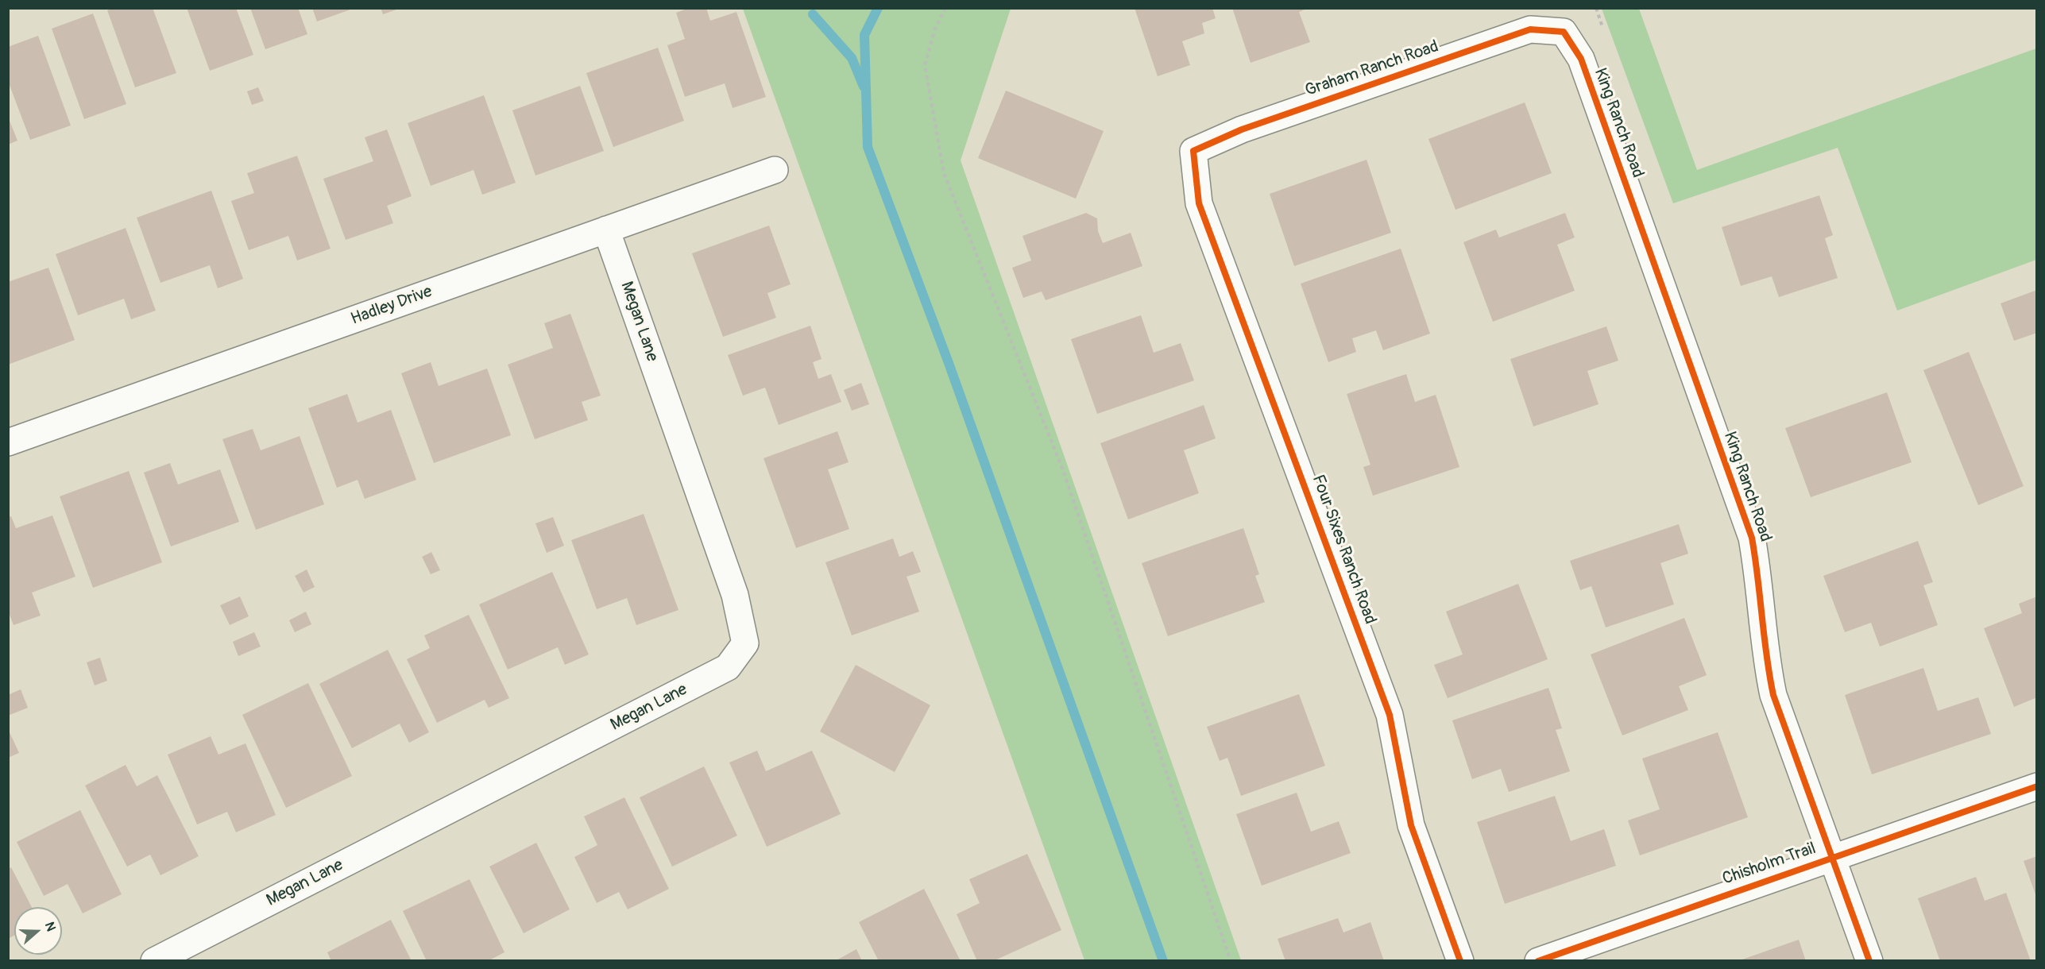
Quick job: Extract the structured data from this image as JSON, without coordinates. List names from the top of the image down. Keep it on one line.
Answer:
{"streets":{"street":["Graham Ranch Road","King Ranch Road","Hadley Drive","Megan Lane","Four Sixes Ranch Road","Chisholm Trail"]},"crossings":[["Graham Ranch Road","King Ranch Road"],["Graham Ranch Road","Four Sixes Ranch Road"],["King Ranch Road","Chisholm Trail"],["Hadley Drive","Megan Lane"]],"north":"right"}
